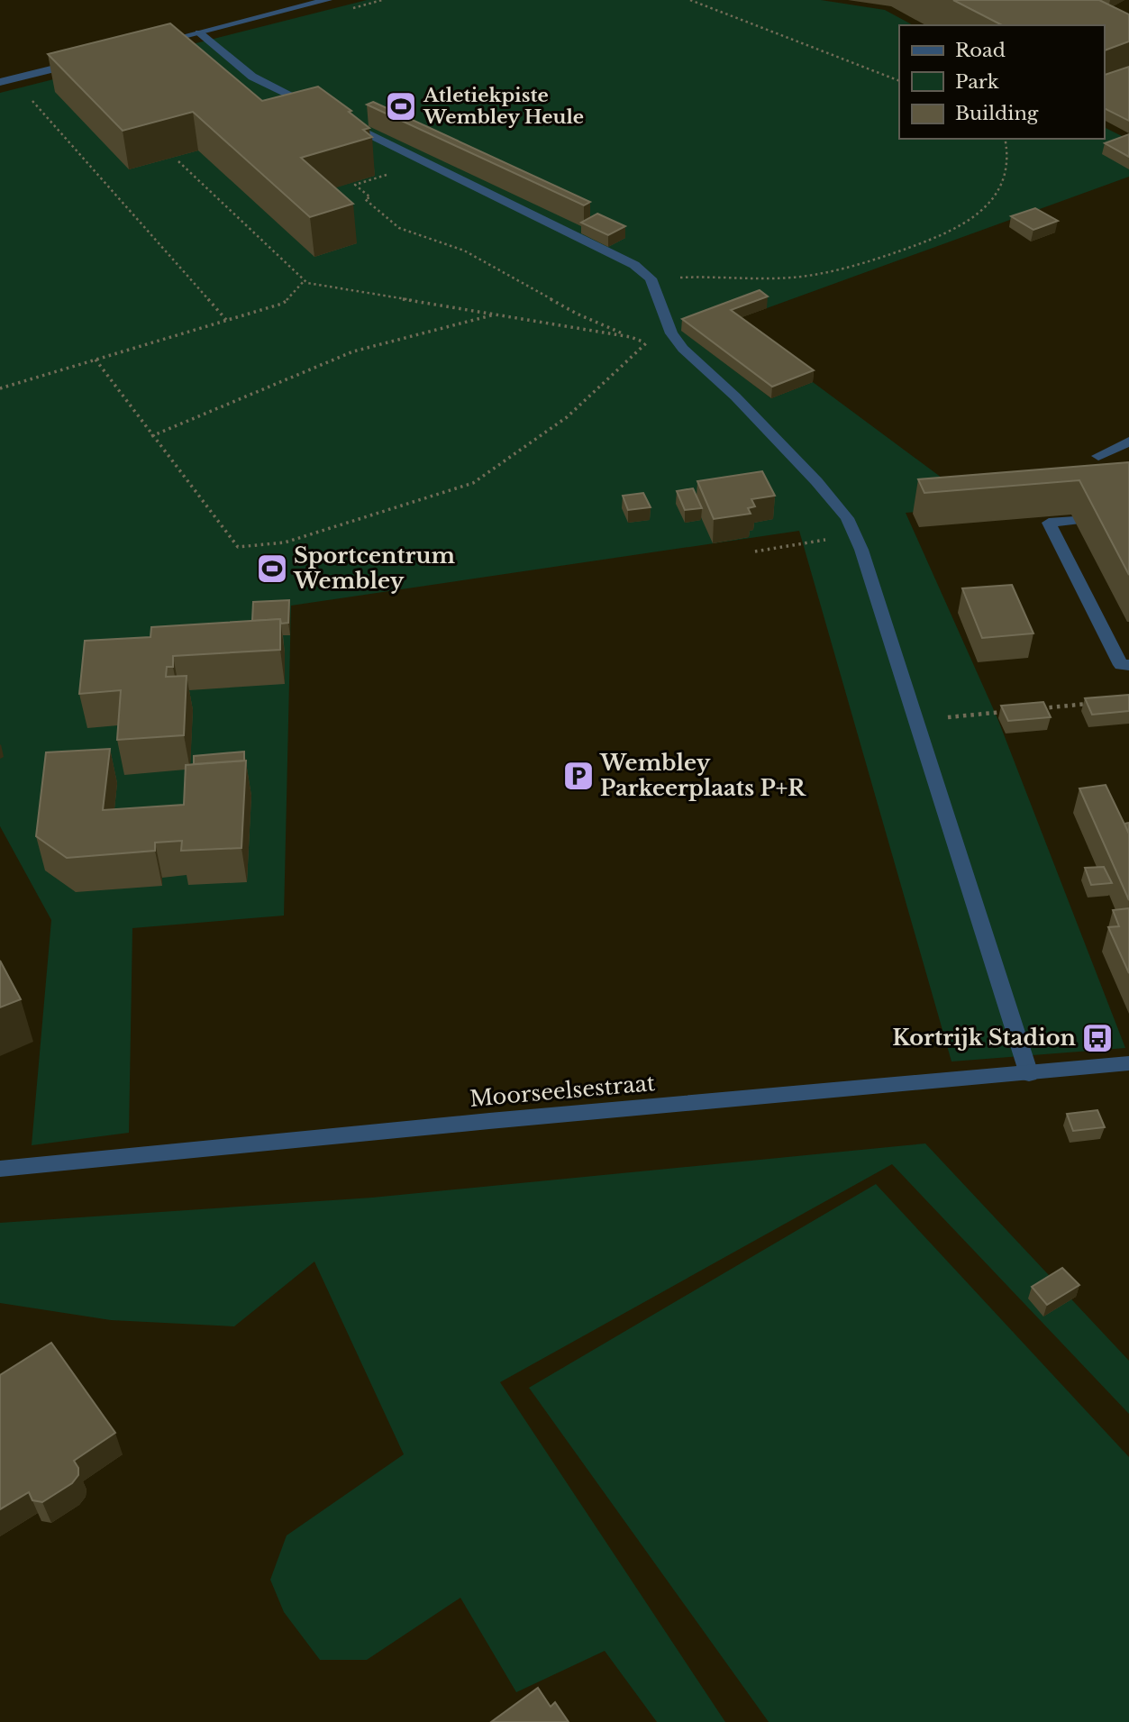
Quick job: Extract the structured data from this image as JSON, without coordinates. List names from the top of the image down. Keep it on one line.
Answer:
{"streets":{"street":["Moorseelsestraat"]},"places":{"sports":["Atletiekpiste Wembley Heule","Sportcentrum Wembley"],"parking":["Wembley Parkeerplaats P+R"],"bus stop":["Kortrijk Stadion"]},"legend":["Road","Park","Building"]}
